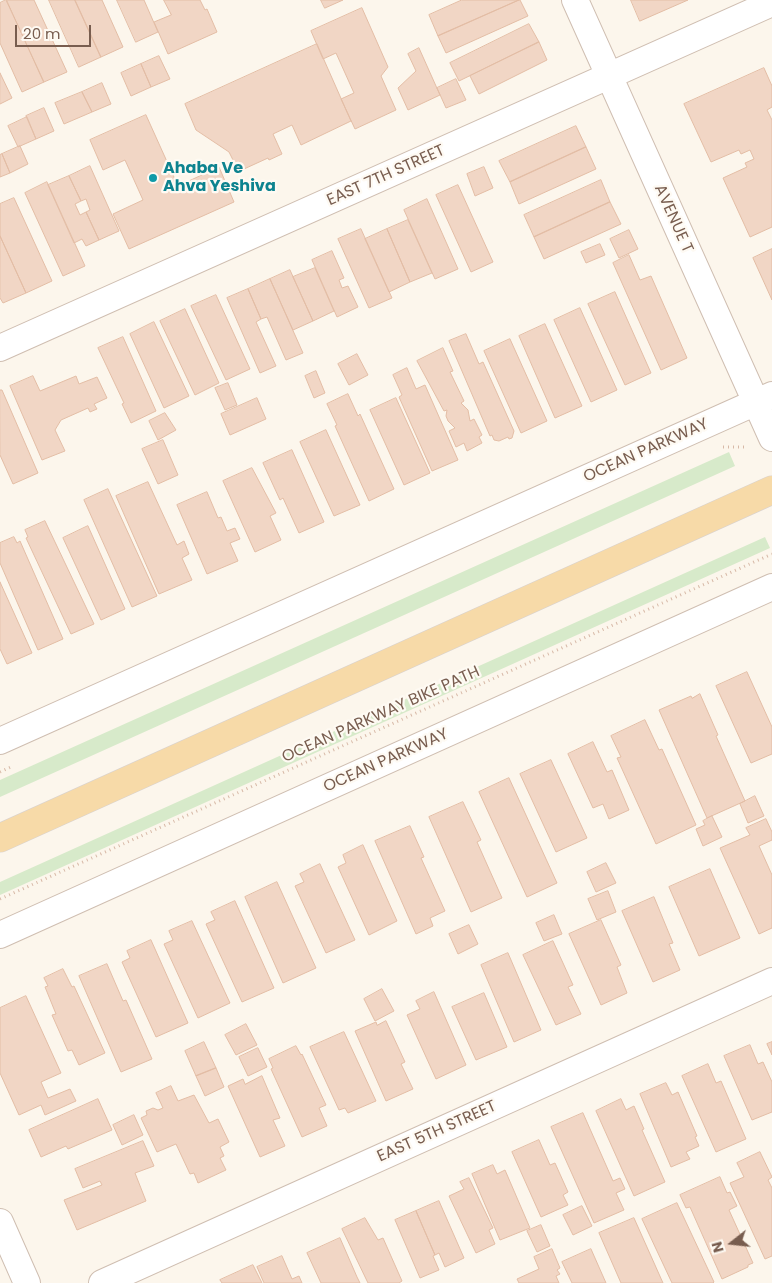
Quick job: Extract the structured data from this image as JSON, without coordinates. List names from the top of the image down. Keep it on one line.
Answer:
{"streets":{"street":["EAST 7TH STREET","AVENUE T","OCEAN PARKWAY","EAST 5TH STREET"],"path":["OCEAN PARKWAY BIKE PATH"]},"crossings":[["EAST 7TH STREET","AVENUE T"],["AVENUE T","OCEAN PARKWAY"]],"places":["Ahaba Ve Ahva Yeshiva"],"scale_bar":"20 m","north":"left"}
